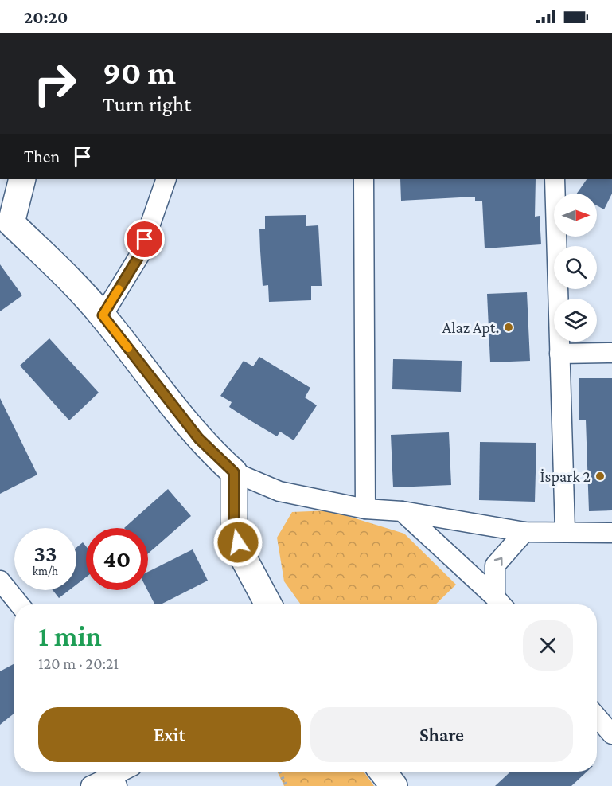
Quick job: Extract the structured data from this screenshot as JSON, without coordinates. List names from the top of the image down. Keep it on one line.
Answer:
{"places":["Alaz Apt.","İspark 2"],"north":"right","page":{"status":"20:20","turn":["90 m","Turn right"],"then":"Then","speed":"33 km/h","limit":"40","heading":["1 min","120 m · 20:21"],"buttons":["Exit","Share"]}}
